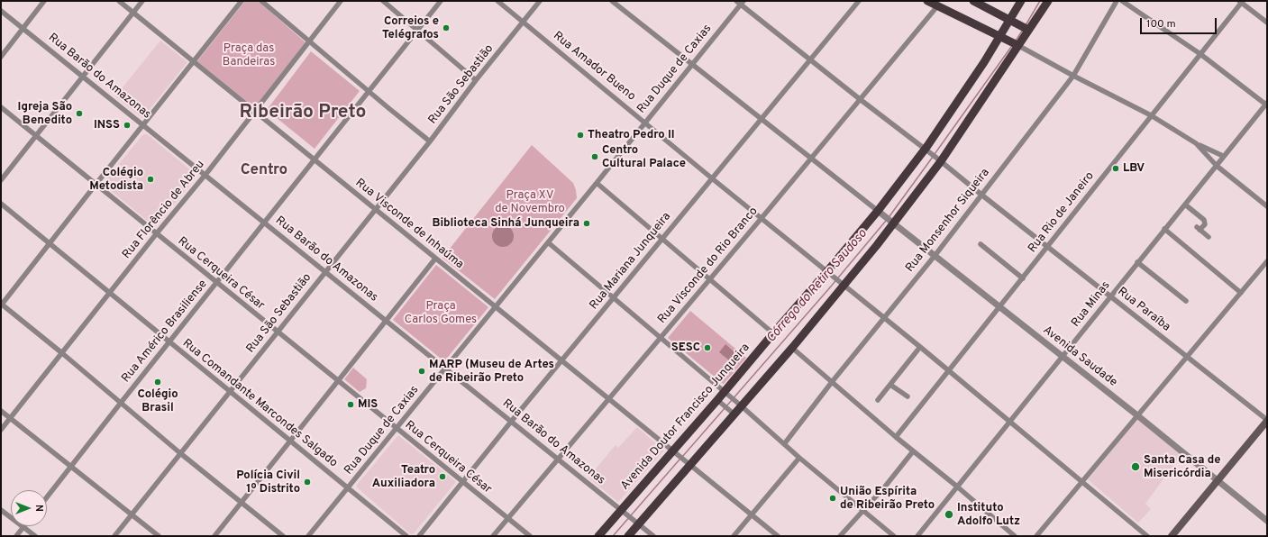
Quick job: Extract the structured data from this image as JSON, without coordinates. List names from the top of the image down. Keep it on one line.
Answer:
{"streets":{"main road":["Avenida Doutor Francisco Junqueira"],"street":["Rua Amador Bueno","Rua Duque de Caxias","Rua Barão do Amazonas","Rua São Sebastião","Rua Florêncio de Abreu","Rua Rio de Janeiro","Rua Monsenhor Siqueira","Rua Visconde de Inhaúma","Rua Mariana Junqueira","Rua Visconde do Rio Branco","Rua Cerqueira César","Rua Minas","Rua Paraíba","Rua Américo Brasiliense","Avenida Saudade","Rua Comandante Marcondes Salgado"]},"crossings":[["Rua Amador Bueno","Rua Duque de Caxias"],["Rua Amador Bueno","Rua São Sebastião"],["Rua Amador Bueno","Rua Rio de Janeiro"],["Rua Amador Bueno","Rua Monsenhor Siqueira"],["Rua Amador Bueno","Rua Mariana Junqueira"],["Rua Amador Bueno","Rua Visconde do Rio Branco"],["Rua Amador Bueno","Rua Minas"],["Rua Amador Bueno","Avenida Doutor Francisco Junqueira"],["Rua Duque de Caxias","Rua Barão do Amazonas"],["Rua Duque de Caxias","Rua Visconde de Inhaúma"],["Rua Duque de Caxias","Rua Cerqueira César"],["Rua Duque de Caxias","Rua Paraíba"],["Rua Duque de Caxias","Rua Comandante Marcondes Salgado"],["Rua Barão do Amazonas","Rua São Sebastião"],["Rua Barão do Amazonas","Rua Florêncio de Abreu"],["Rua Barão do Amazonas","Rua Mariana Junqueira"],["Rua Barão do Amazonas","Rua Visconde do Rio Branco"],["Rua Barão do Amazonas","Rua Américo Brasiliense"],["Rua Barão do Amazonas","Avenida Doutor Francisco Junqueira"],["Rua São Sebastião","Rua Visconde de Inhaúma"],["Rua São Sebastião","Rua Cerqueira César"],["Rua São Sebastião","Rua Comandante Marcondes Salgado"],["Rua Florêncio de Abreu","Rua Visconde de Inhaúma"],["Rua Florêncio de Abreu","Rua Cerqueira César"],["Rua Florêncio de Abreu","Rua Comandante Marcondes Salgado"],["Rua Rio de Janeiro","Rua Paraíba"],["Rua Rio de Janeiro","Avenida Saudade"],["Rua Monsenhor Siqueira","Rua Paraíba"],["Rua Monsenhor Siqueira","Avenida Saudade"],["Rua Visconde de Inhaúma","Rua Mariana Junqueira"],["Rua Visconde de Inhaúma","Rua Visconde do Rio Branco"],["Rua Visconde de Inhaúma","Rua Américo Brasiliense"],["Rua Visconde de Inhaúma","Avenida Doutor Francisco Junqueira"],["Rua Mariana Junqueira","Rua Cerqueira César"],["Rua Mariana Junqueira","Rua Paraíba"],["Rua Visconde do Rio Branco","Rua Cerqueira César"],["Rua Visconde do Rio Branco","Rua Paraíba"],["Rua Cerqueira César","Rua Américo Brasiliense"],["Rua Minas","Rua Paraíba"],["Rua Minas","Avenida Saudade"],["Rua Paraíba","Avenida Doutor Francisco Junqueira"],["Rua Américo Brasiliense","Rua Comandante Marcondes Salgado"],["Avenida Saudade","Avenida Doutor Francisco Junqueira"]],"districts":["Ribeirão Preto","Centro"],"water":["Córrego do Retiro Saudoso"],"parks":["Praça das Bandeiras","Praça XV de Novembro","Praça Carlos Gomes"],"places":["Correios e Telégrafos","Igreja São Benedito","INSS","Theatro Pedro II","Centro Cultural Palace","LBV","Colégio Metodista","Biblioteca Sinhá Junqueira","SESC","MARP (Museu de Artes de Ribeirão Preto","Colégio Brasil","MIS","Santa Casa de Misericórdia","Teatro Auxiliadora","Polícia Civil 1º Distrito","União Espírita de Ribeirão Preto","Instituto Adolfo Lutz"],"scale_bar":"100 m","north":"right"}
